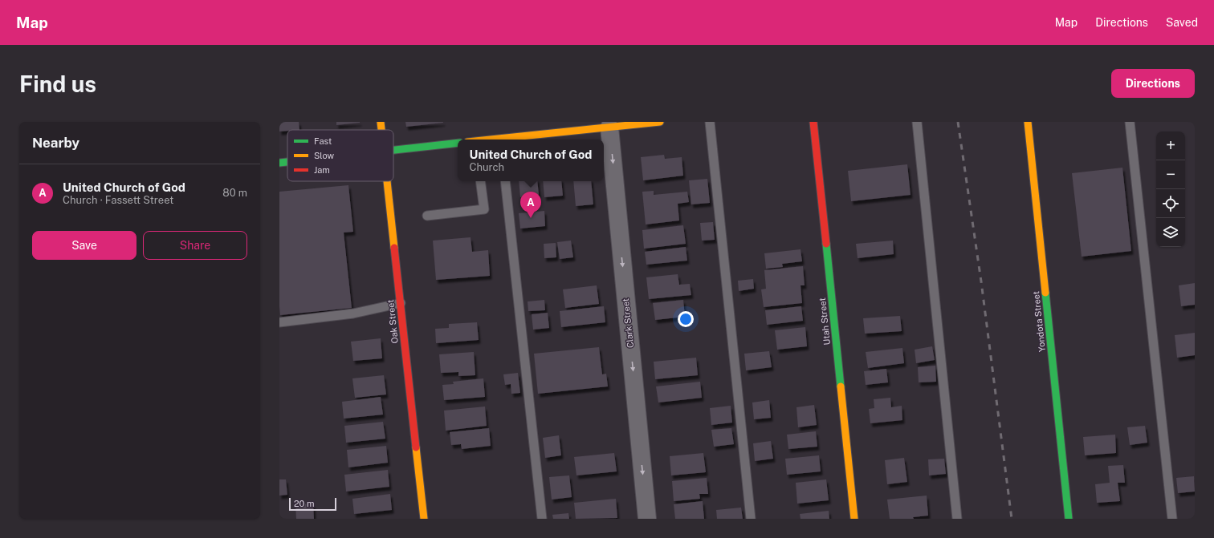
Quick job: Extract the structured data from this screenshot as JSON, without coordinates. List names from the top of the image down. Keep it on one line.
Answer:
{"streets":{"street":["Oak Street","Utah Street","Yondota Street","Clark Street"]},"one_way":["Clark Street"],"legend":["Fast","Slow","Jam"],"scale_bar":"20 m","page":{"header":"Map","nav":["Map","Directions","Saved"],"buttons":["Directions",["Save","Share"]],"title":"Find us","heading":"Nearby","map_buttons":["+","−"],"popup":["United Church of God","Church"],"list":[{"mark":"A","name":"United Church of God","note":"Church · Fassett Street","value":"80 m"}],"pins":"A","scale":"20 m"}}
